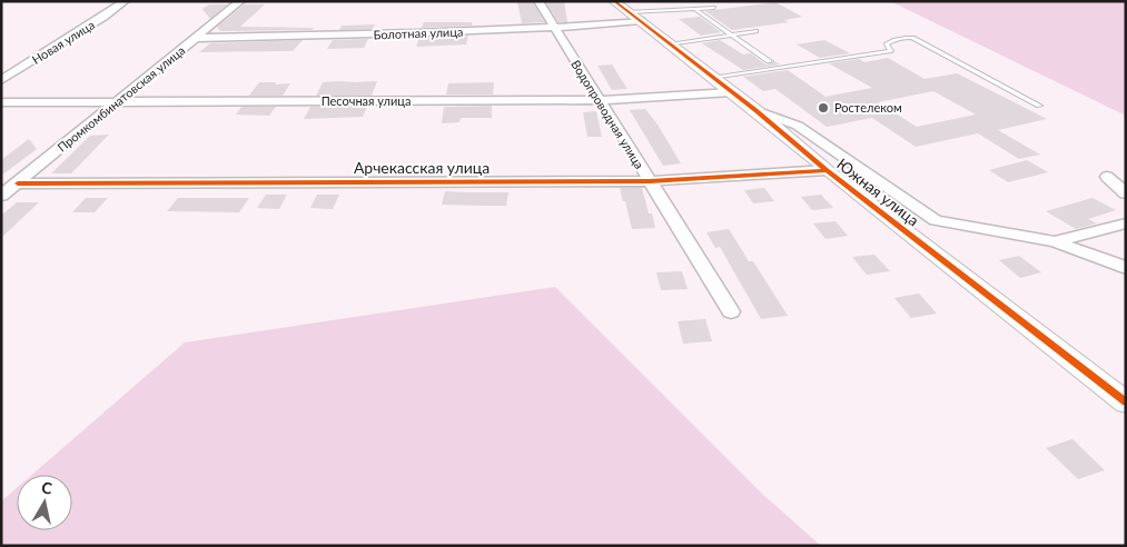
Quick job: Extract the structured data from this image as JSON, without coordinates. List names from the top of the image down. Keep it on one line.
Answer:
{"streets":{"street":["Болотная улица","Новая улица","Промкомбинатовская улица","Песочная улица","Водопроводная улица","Арчекасская улица","Южная улица"]},"crossings":[["Болотная улица","Промкомбинатовская улица"],["Болотная улица","Водопроводная улица"],["Болотная улица","Южная улица"],["Промкомбинатовская улица","Песочная улица"],["Промкомбинатовская улица","Арчекасская улица"],["Песочная улица","Водопроводная улица"],["Песочная улица","Южная улица"],["Водопроводная улица","Арчекасская улица"],["Арчекасская улица","Южная улица"]],"places":["Ростелеком"],"north":"top"}
